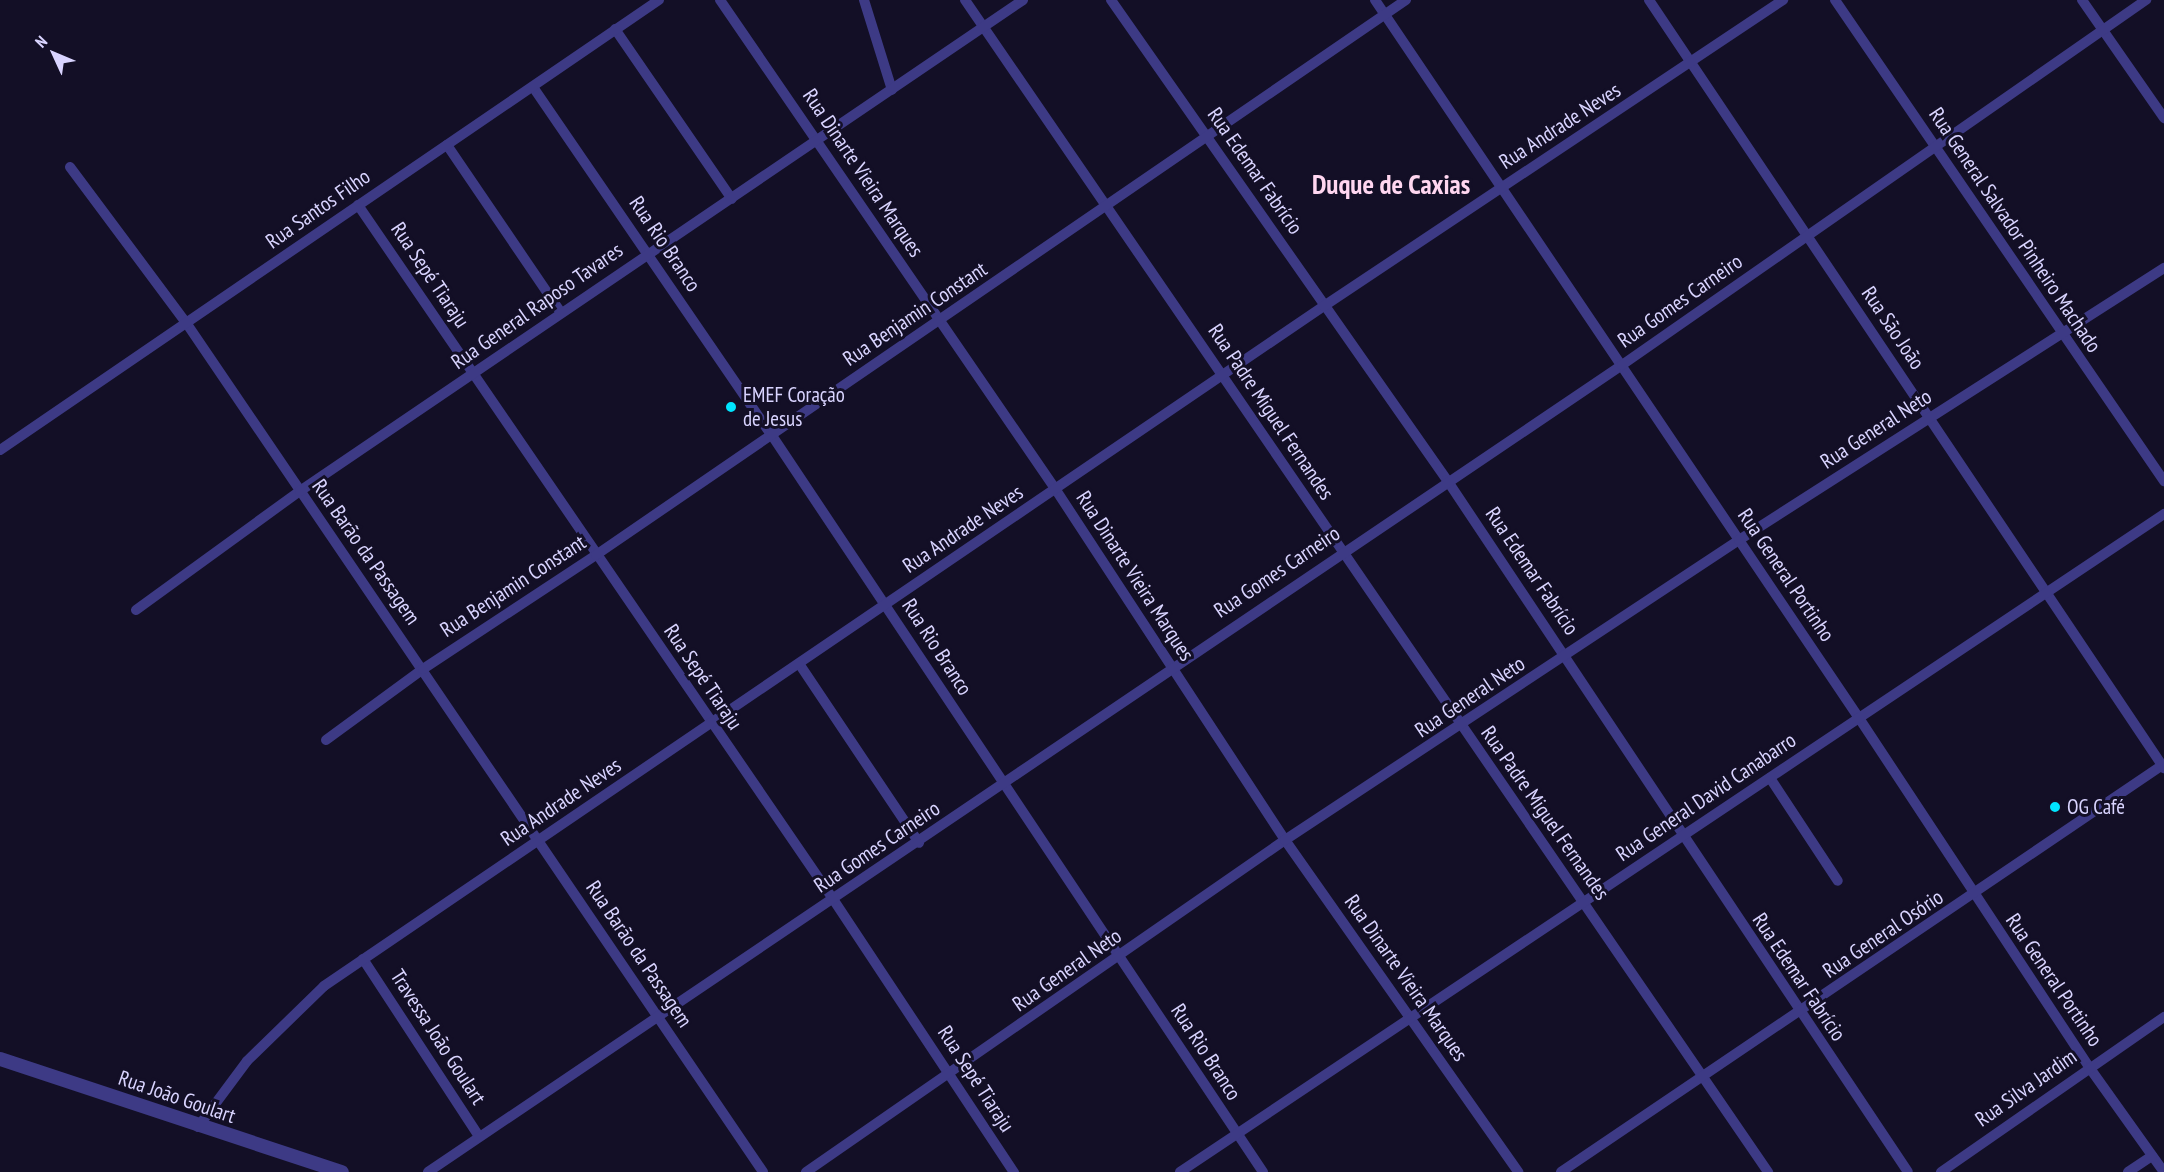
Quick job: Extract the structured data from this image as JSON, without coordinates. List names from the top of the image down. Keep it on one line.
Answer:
{"streets":{"street":["Rua Andrade Neves","Rua Edemar Fabrício","Rua Dinarte Vieira Marques","Rua Santos Filho","Rua General Salvador Pinheiro Machado","Rua Rio Branco","Rua Sepé Tiaraju","Rua Gomes Carneiro","Rua General Raposo Tavares","Rua Benjamin Constant","Rua São João","Rua Padre Miguel Fernandes","Rua General Neto","Rua Barão da Passagem","Rua General Portinho","Rua General David Canabarro","Rua General Osório","Travessa João Goulart","Rua Silva Jardim","Rua João Goulart"]},"crossings":[["Rua Andrade Neves","Rua Edemar Fabrício"],["Rua Andrade Neves","Rua Dinarte Vieira Marques"],["Rua Andrade Neves","Rua Rio Branco"],["Rua Andrade Neves","Rua Sepé Tiaraju"],["Rua Andrade Neves","Rua São João"],["Rua Andrade Neves","Rua Padre Miguel Fernandes"],["Rua Andrade Neves","Rua Barão da Passagem"],["Rua Andrade Neves","Rua General Portinho"],["Rua Andrade Neves","Travessa João Goulart"],["Rua Andrade Neves","Rua João Goulart"],["Rua Edemar Fabrício","Rua Gomes Carneiro"],["Rua Edemar Fabrício","Rua Benjamin Constant"],["Rua Edemar Fabrício","Rua General Neto"],["Rua Edemar Fabrício","Rua General David Canabarro"],["Rua Edemar Fabrício","Rua General Osório"],["Rua Dinarte Vieira Marques","Rua Gomes Carneiro"],["Rua Dinarte Vieira Marques","Rua General Raposo Tavares"],["Rua Dinarte Vieira Marques","Rua Benjamin Constant"],["Rua Dinarte Vieira Marques","Rua General Neto"],["Rua Dinarte Vieira Marques","Rua General David Canabarro"],["Rua Santos Filho","Rua Rio Branco"],["Rua Santos Filho","Rua Sepé Tiaraju"],["Rua Santos Filho","Rua Barão da Passagem"],["Rua General Salvador Pinheiro Machado","Rua Gomes Carneiro"],["Rua General Salvador Pinheiro Machado","Rua General Neto"],["Rua Rio Branco","Rua Gomes Carneiro"],["Rua Rio Branco","Rua General Raposo Tavares"],["Rua Rio Branco","Rua Benjamin Constant"],["Rua Rio Branco","Rua General Neto"],["Rua Rio Branco","Rua General David Canabarro"],["Rua Sepé Tiaraju","Rua Gomes Carneiro"],["Rua Sepé Tiaraju","Rua General Raposo Tavares"],["Rua Sepé Tiaraju","Rua Benjamin Constant"],["Rua Sepé Tiaraju","Rua General Neto"],["Rua Gomes Carneiro","Rua São João"],["Rua Gomes Carneiro","Rua Padre Miguel Fernandes"],["Rua Gomes Carneiro","Rua Barão da Passagem"],["Rua Gomes Carneiro","Rua General Portinho"],["Rua Gomes Carneiro","Travessa João Goulart"],["Rua General Raposo Tavares","Rua Padre Miguel Fernandes"],["Rua General Raposo Tavares","Rua Barão da Passagem"],["Rua Benjamin Constant","Rua Padre Miguel Fernandes"],["Rua Benjamin Constant","Rua Barão da Passagem"],["Rua Benjamin Constant","Rua General Portinho"],["Rua São João","Rua General Neto"],["Rua São João","Rua General David Canabarro"],["Rua São João","Rua General Osório"],["Rua Padre Miguel Fernandes","Rua General Neto"],["Rua Padre Miguel Fernandes","Rua General David Canabarro"],["Rua Padre Miguel Fernandes","Rua General Osório"],["Rua General Neto","Rua General Portinho"],["Rua General Portinho","Rua General David Canabarro"],["Rua General Portinho","Rua General Osório"],["Rua General Portinho","Rua Silva Jardim"]],"districts":["Duque de Caxias"],"places":["EMEF Coração de Jesus","OG Café"],"north":"top left"}
